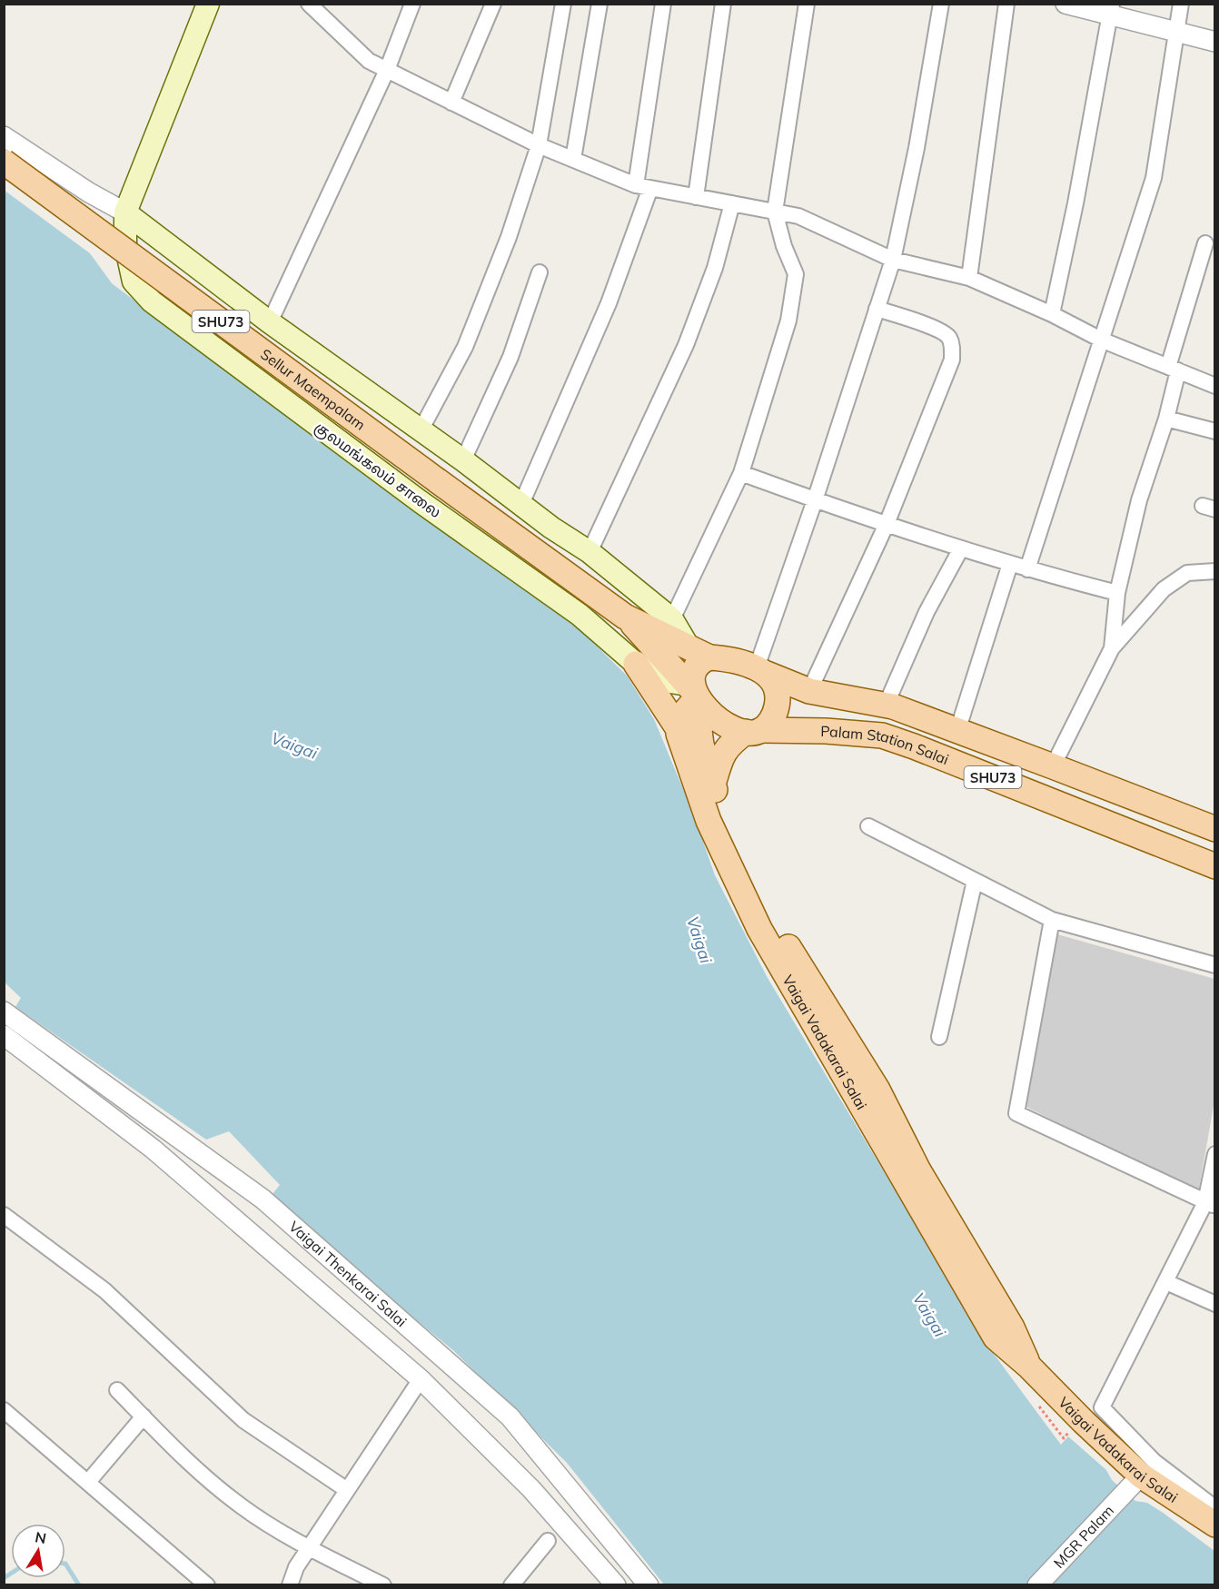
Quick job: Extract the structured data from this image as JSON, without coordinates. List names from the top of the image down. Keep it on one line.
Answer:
{"streets":{"main road":["SHU73","Sellur Maempalam","குலமங்கலம் சாலை","Palam Station Salai","Vaigai Vadakarai Salai"],"street":["Vaigai Thenkarai Salai","MGR Palam"]},"crossings":[["SHU73","Sellur Maempalam"],["SHU73","குலமங்கலம் சாலை"],["SHU73","Palam Station Salai"],["SHU73","Vaigai Vadakarai Salai"],["குலமங்கலம் சாலை","Palam Station Salai"],["குலமங்கலம் சாலை","Vaigai Vadakarai Salai"],["Palam Station Salai","Vaigai Vadakarai Salai"],["Vaigai Vadakarai Salai","MGR Palam"]],"water":["Vaigai"],"north":"top"}
